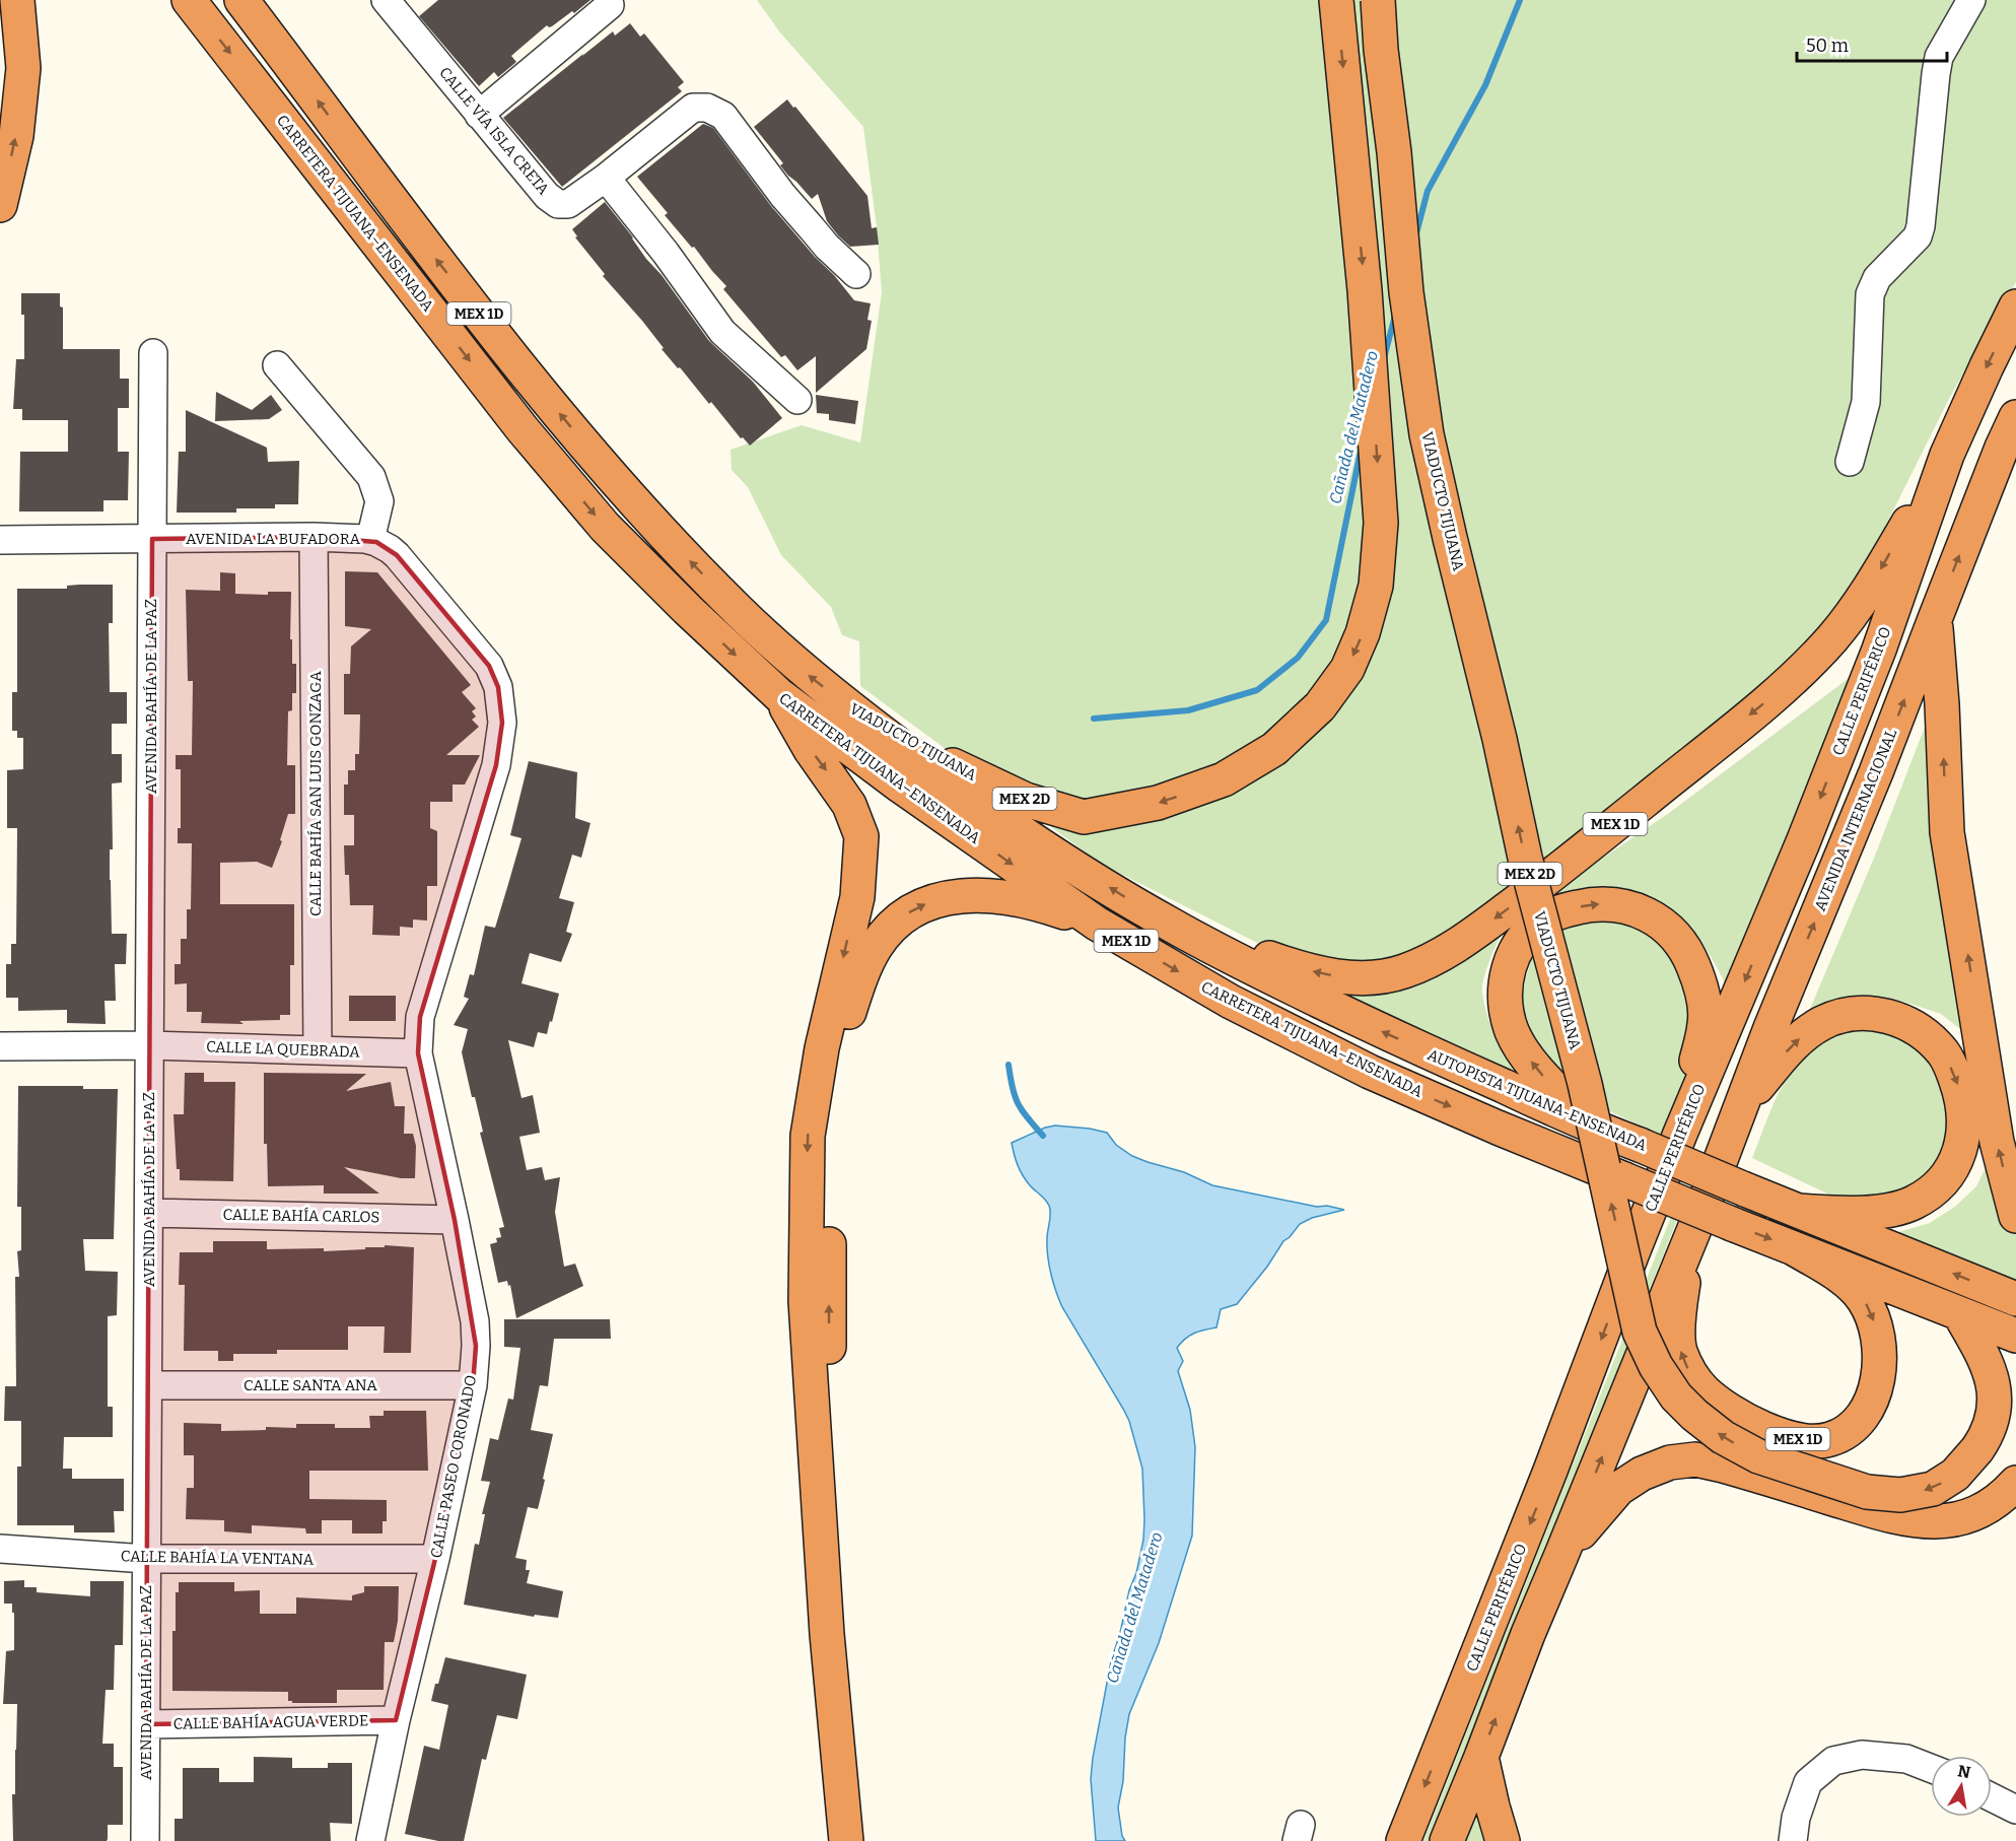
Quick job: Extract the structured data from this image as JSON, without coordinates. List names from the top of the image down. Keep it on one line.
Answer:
{"streets":{"highway":["CARRETERA TIJUANA–ENSENADA","MEX 1D","VIADUCTO TIJUANA","CALLE PERIFÉRICO","MEX 2D","AVENIDA INTERNACIONAL","AUTOPISTA TIJUANA-ENSENADA"],"street":["CALLE VÍA ISLA CRETA","AVENIDA LA BUFADORA","AVENIDA BAHÍA DE LA PAZ","CALLE BAHÍA SAN LUIS GONZAGA","CALLE LA QUEBRADA","CALLE BAHÍA CARLOS","CALLE SANTA ANA","CALLE PASEO CORONADO","CALLE BAHÍA LA VENTANA","CALLE BAHÍA AGUA VERDE"]},"crossings":[["CARRETERA TIJUANA–ENSENADA","MEX 1D"],["CARRETERA TIJUANA–ENSENADA","VIADUCTO TIJUANA"],["CARRETERA TIJUANA–ENSENADA","AUTOPISTA TIJUANA-ENSENADA"],["MEX 1D","CALLE PERIFÉRICO"],["MEX 1D","AVENIDA INTERNACIONAL"],["MEX 1D","AUTOPISTA TIJUANA-ENSENADA"],["AVENIDA LA BUFADORA","AVENIDA BAHÍA DE LA PAZ"],["AVENIDA LA BUFADORA","CALLE BAHÍA SAN LUIS GONZAGA"],["AVENIDA LA BUFADORA","CALLE LA QUEBRADA"],["AVENIDA LA BUFADORA","CALLE PASEO CORONADO"],["AVENIDA BAHÍA DE LA PAZ","CALLE LA QUEBRADA"],["AVENIDA BAHÍA DE LA PAZ","CALLE BAHÍA CARLOS"],["AVENIDA BAHÍA DE LA PAZ","CALLE SANTA ANA"],["AVENIDA BAHÍA DE LA PAZ","CALLE BAHÍA LA VENTANA"],["AVENIDA BAHÍA DE LA PAZ","CALLE BAHÍA AGUA VERDE"],["CALLE BAHÍA SAN LUIS GONZAGA","CALLE LA QUEBRADA"],["CALLE LA QUEBRADA","CALLE PASEO CORONADO"],["CALLE BAHÍA CARLOS","CALLE PASEO CORONADO"],["CALLE SANTA ANA","CALLE PASEO CORONADO"],["CALLE PASEO CORONADO","CALLE BAHÍA LA VENTANA"],["CALLE PASEO CORONADO","CALLE BAHÍA AGUA VERDE"]],"one_way":["AVENIDA INTERNACIONAL"],"water":["Cañada del Matadero"],"scale_bar":"50 m","north":"top"}
